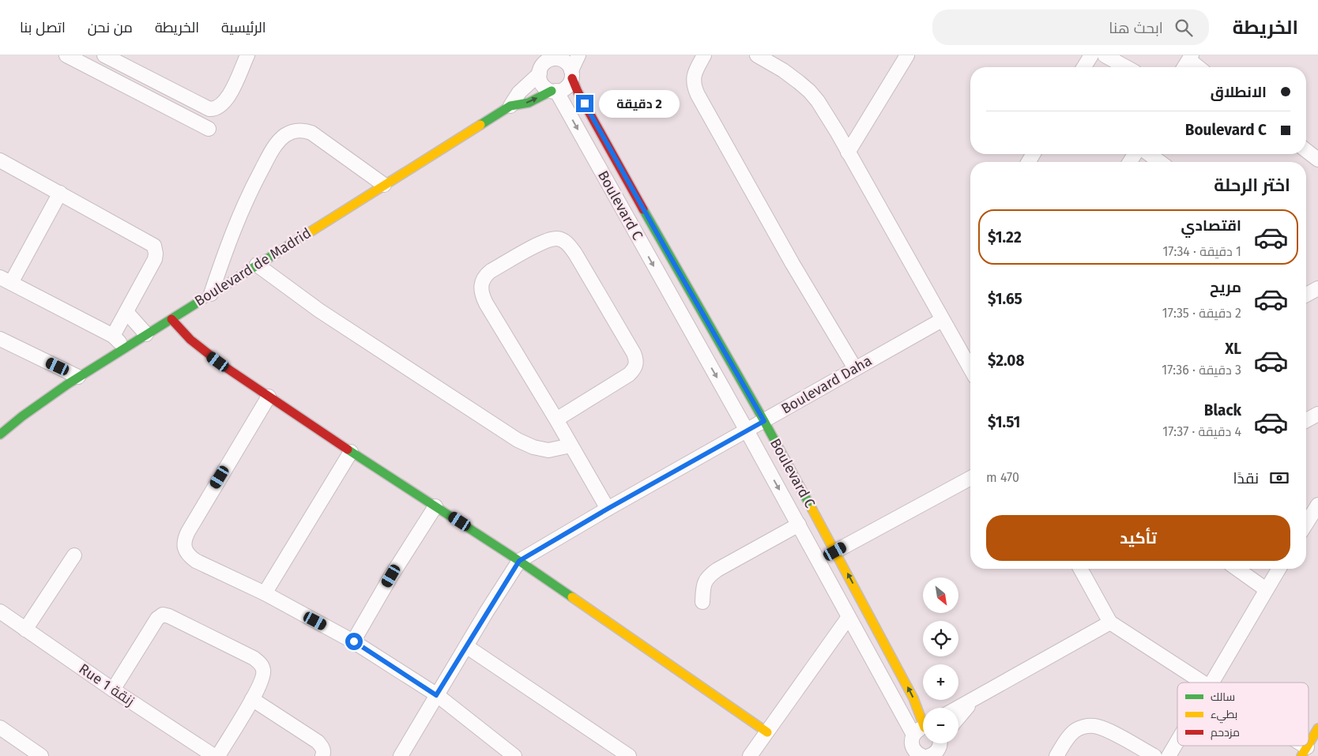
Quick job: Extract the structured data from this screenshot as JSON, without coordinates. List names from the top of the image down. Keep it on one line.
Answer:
{"streets":{"street":["Boulevard C","Boulevard de Madrid","Boulevard Daha","Rue 1 زنقة"]},"crossings":[["Boulevard C","Boulevard de Madrid"],["Boulevard C","Boulevard Daha"]],"legend":["سالك","بطيء","مزدحم"],"north":"bottom right","page":{"header":"الخريطة","search":"ابحث هنا","nav":["الرئيسية","الخريطة","من نحن","اتصل بنا"],"banner":["الانطلاق","Boulevard C"],"bubble":"2 دقيقة","heading":"اختر الرحلة","list":[{"name":"اقتصادي","note":"1 دقيقة · 17:34","value":"$1.22"},{"name":"مريح","note":"2 دقيقة · 17:35","value":"$1.65"},{"name":"XL","note":"3 دقيقة · 17:36","value":"$2.08"},{"name":"Black","note":"4 دقيقة · 17:37","value":"$1.51"}],"pay":["نقدًا","470 m"],"buttons":"تأكيد","map_buttons":["+","−"]}}
